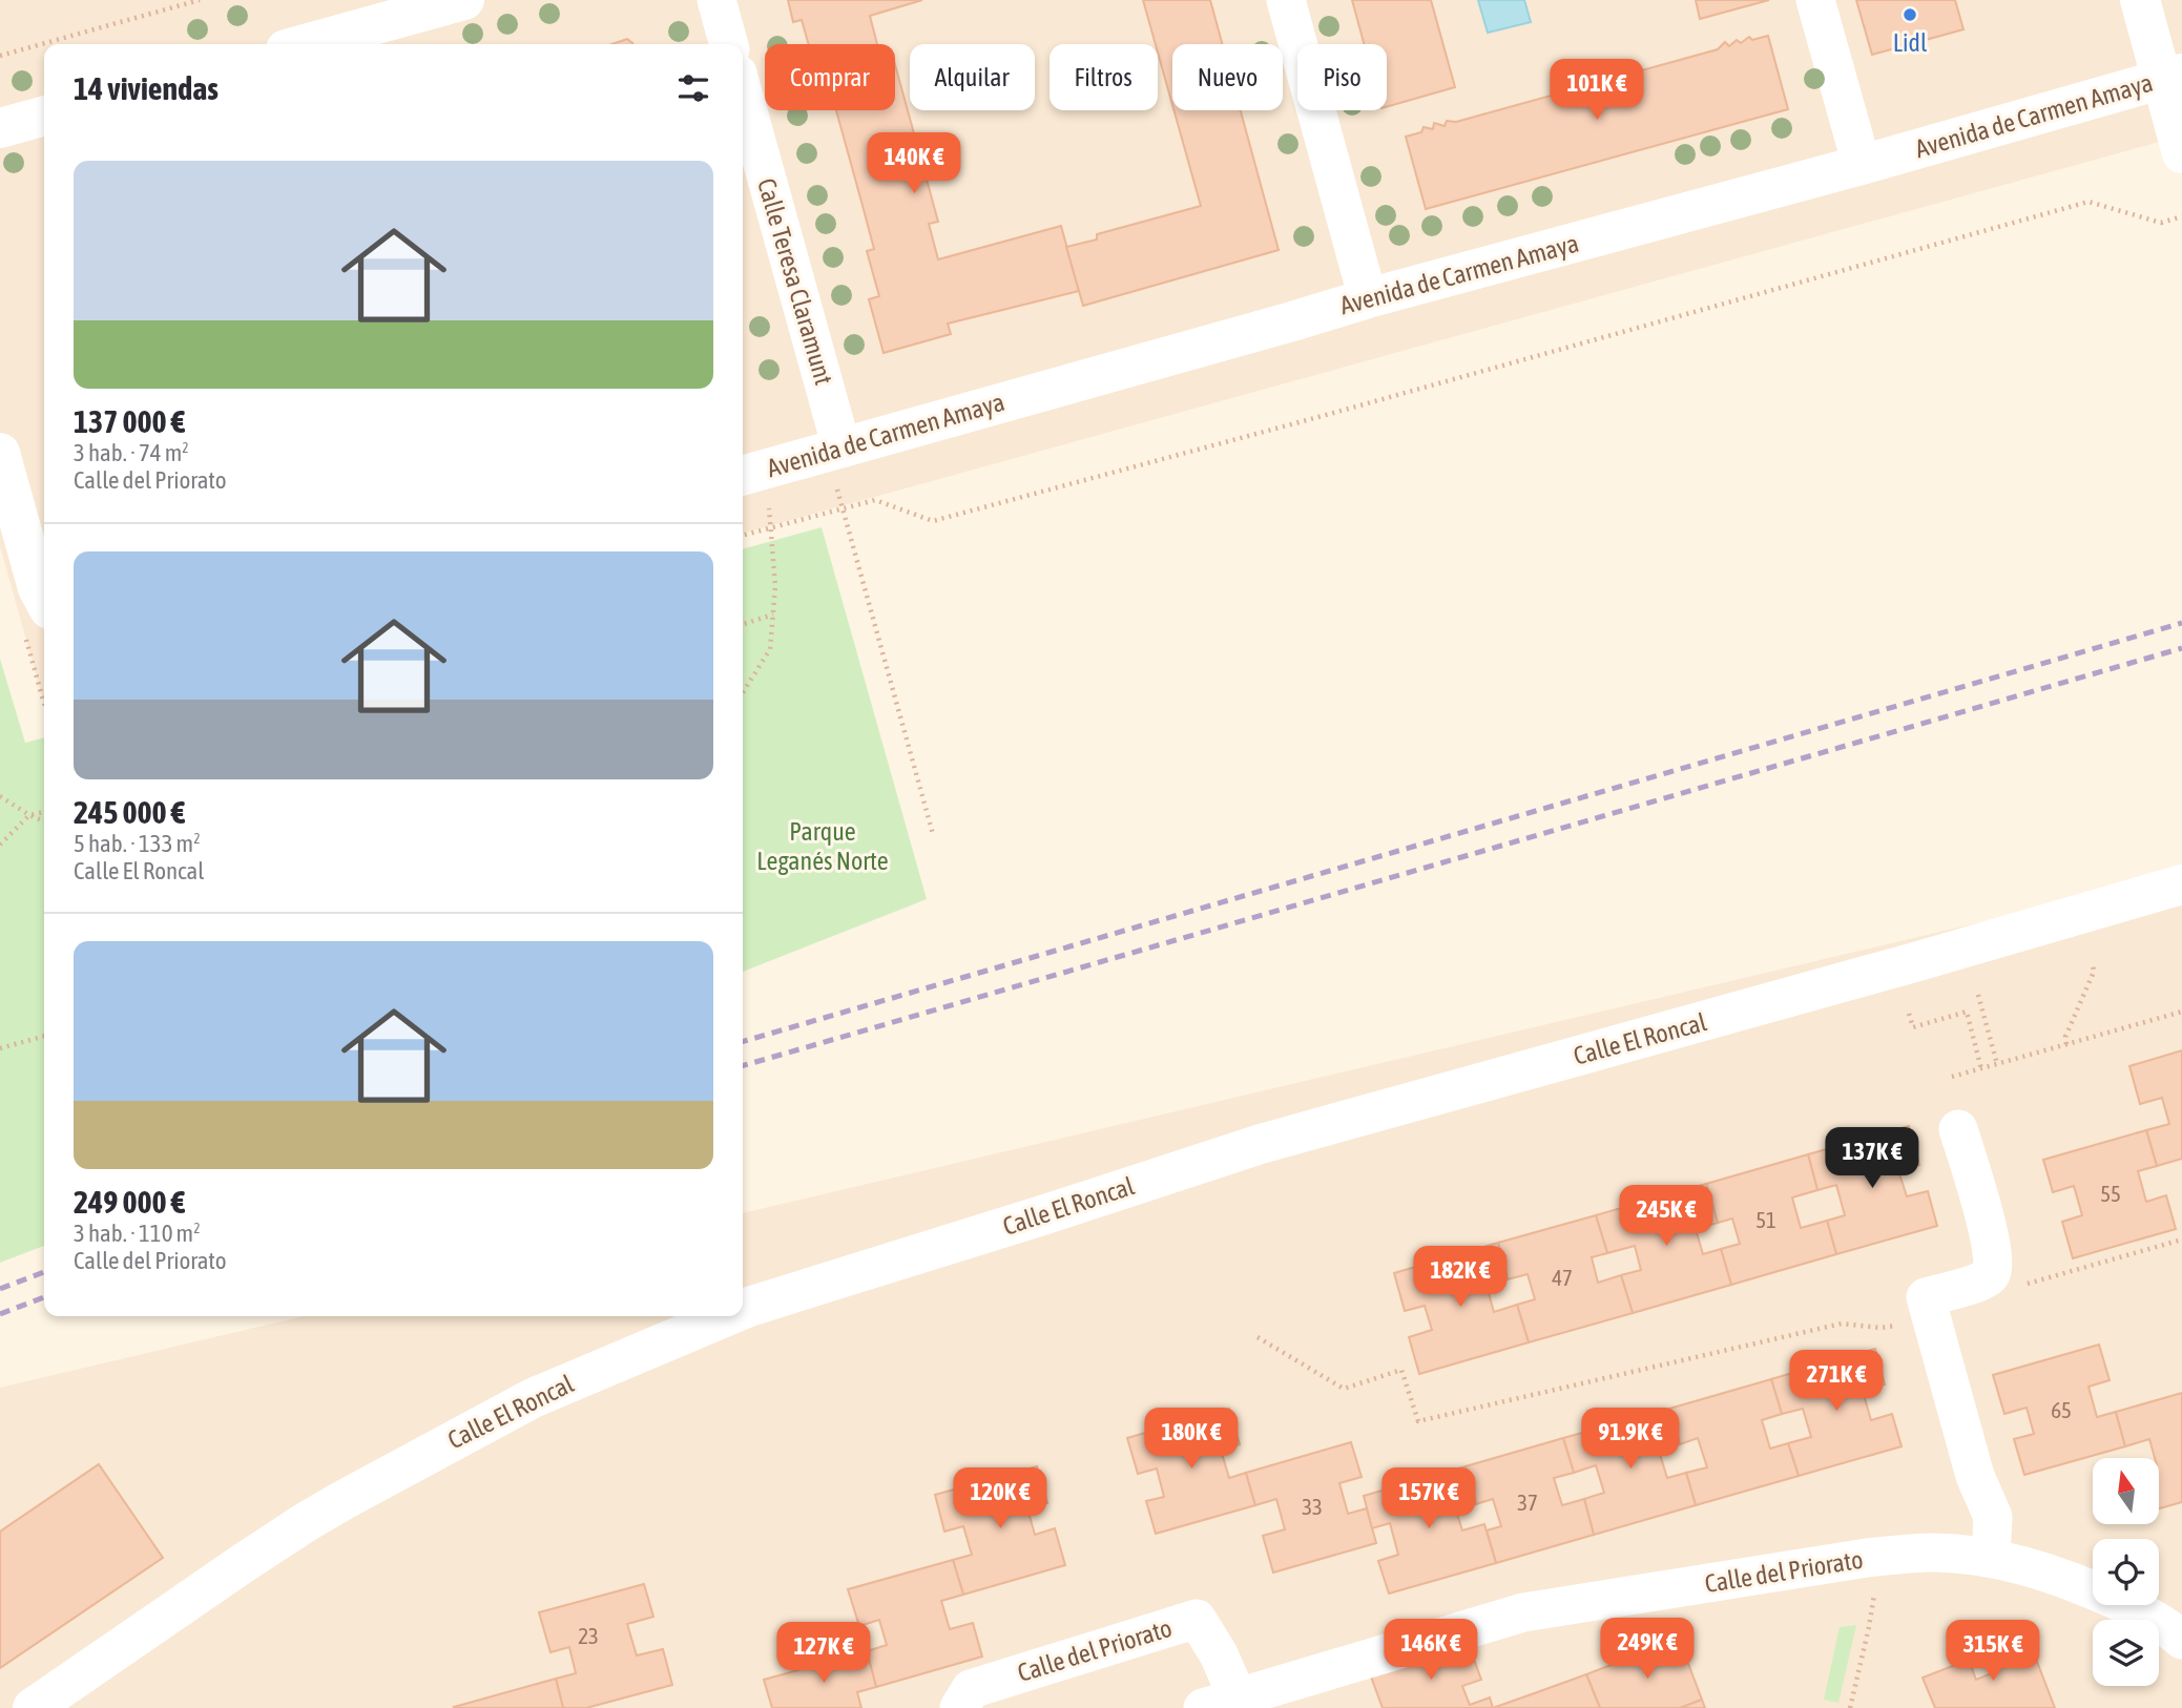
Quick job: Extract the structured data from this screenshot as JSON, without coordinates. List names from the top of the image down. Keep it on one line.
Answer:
{"streets":{"street":["Avenida de Carmen Amaya","Calle Teresa Claramunt","Calle El Roncal","Calle del Priorato"]},"crossings":[["Avenida de Carmen Amaya","Calle Teresa Claramunt"]],"parks":["Parque Leganés Norte"],"places":["Lidl"],"house_numbers":["55","51","47","65","37","33","23"],"north":"top","page":{"chip":["Comprar","Alquilar","Filtros","Nuevo","Piso"],"heading":"14 viviendas","price":["101K €","140K €","137K €","245K €","182K €","271K €","180K €","91.9K €","120K €","157K €","249K €","146K €","315K €","127K €"],"list":[{"name":"137 000 €","note":"3 hab. · 74 m² · Calle del Priorato"},{"name":"245 000 €","note":"5 hab. · 133 m² · Calle El Roncal"},{"name":"249 000 €","note":"3 hab. · 110 m² · Calle del Priorato"}]}}
